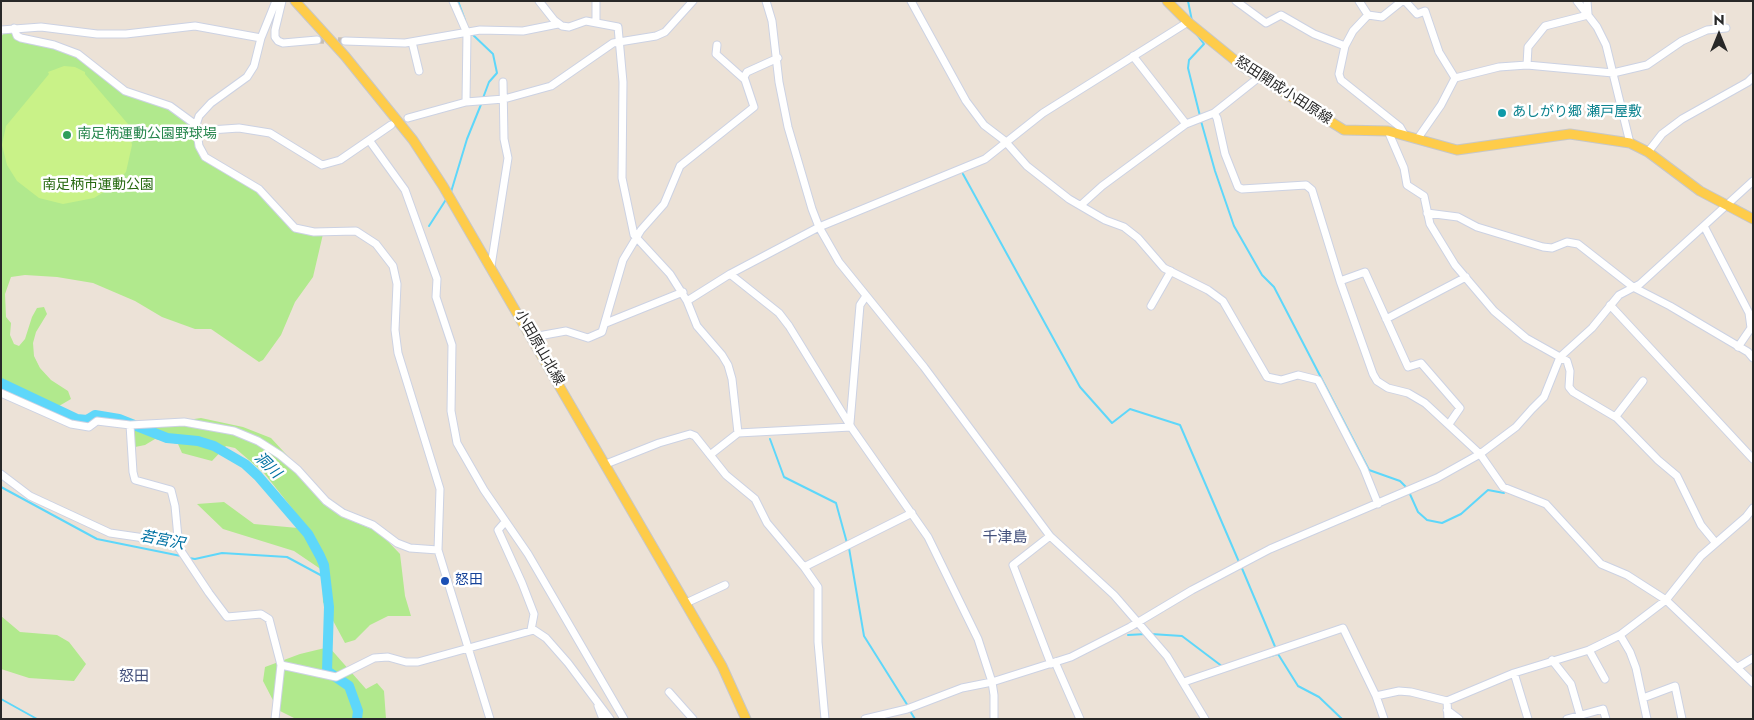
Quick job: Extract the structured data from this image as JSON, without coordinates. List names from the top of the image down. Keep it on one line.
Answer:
{"streets":{"main road":["怒田開成小田原線","小田原山北線"]},"districts":["千津島","怒田"],"water":["洞川","若宮沢"],"parks":["南足柄市運動公園"],"places":["あしがり郷 瀬戸屋敷","南足柄運動公園野球場","怒田"],"north":"top"}
